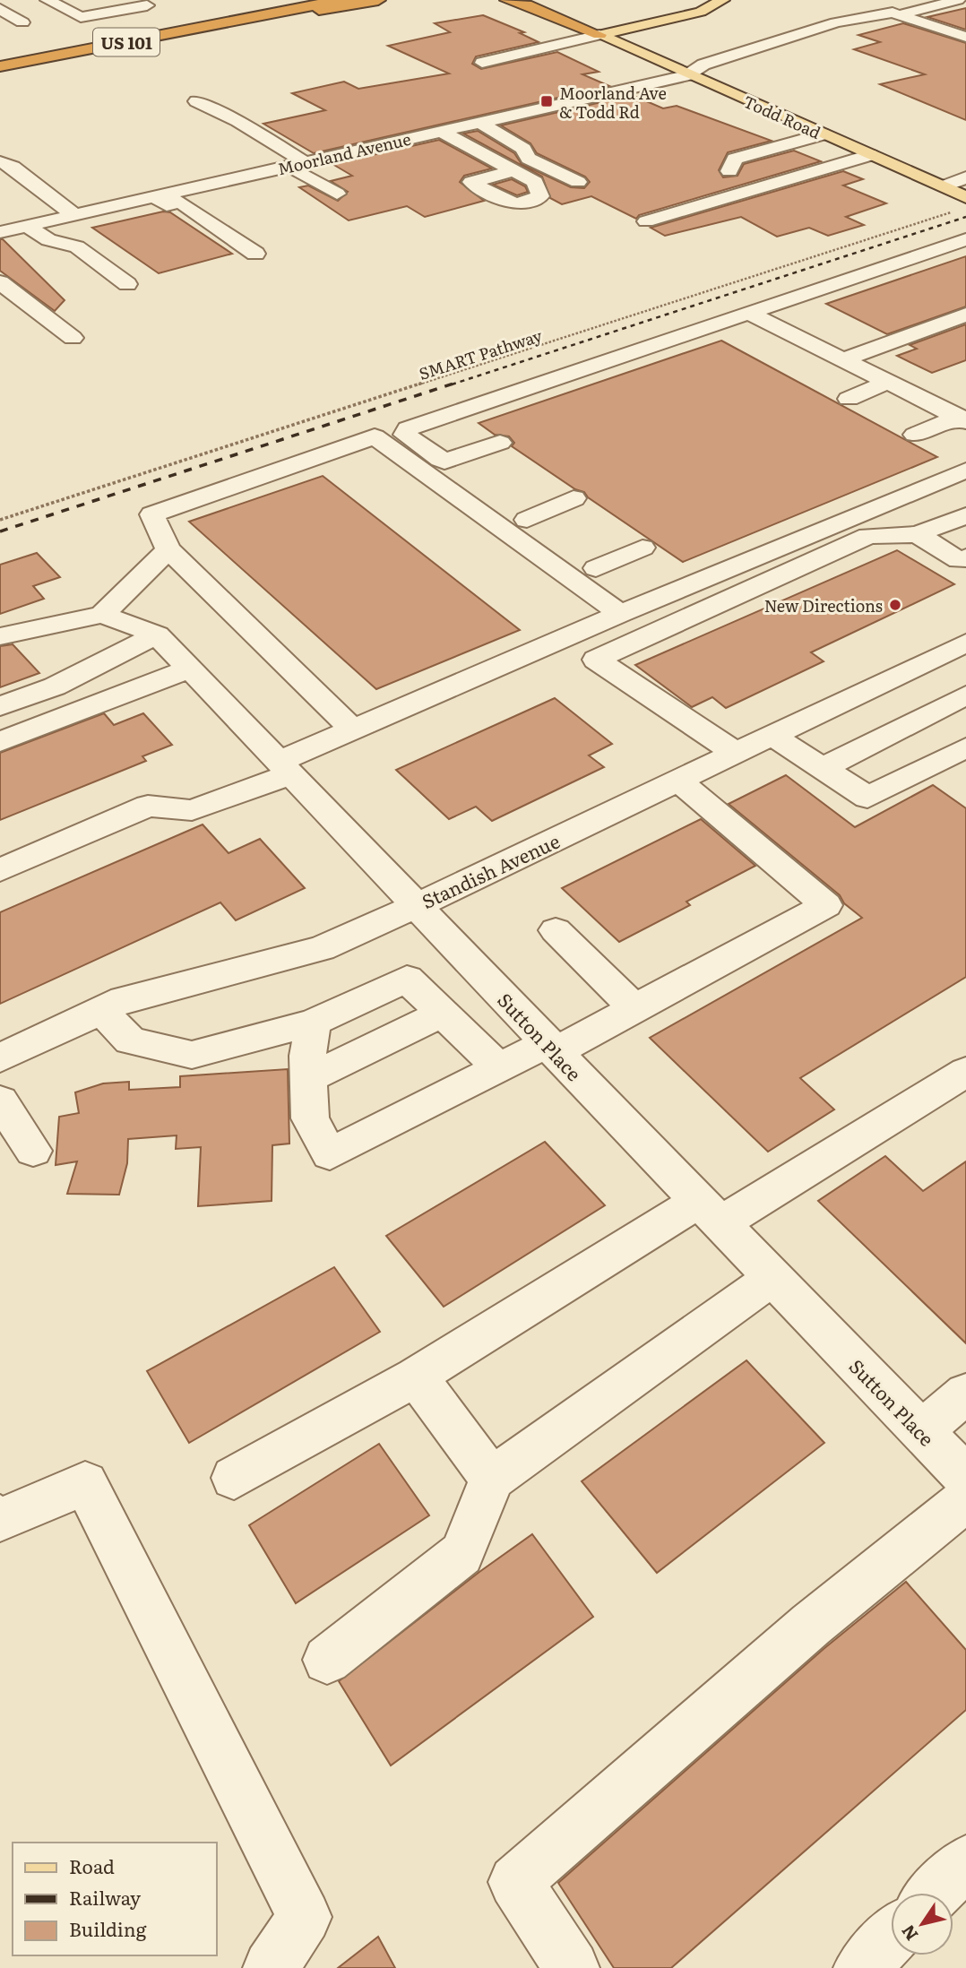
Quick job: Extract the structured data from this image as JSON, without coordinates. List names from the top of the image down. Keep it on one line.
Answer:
{"streets":{"highway":["US 101"],"main road":["Todd Road"],"street":["Moorland Avenue","Standish Avenue","Sutton Place"],"path":["SMART Pathway"]},"crossings":[["Todd Road","Moorland Avenue"],["Standish Avenue","Sutton Place"]],"places":{"transit":["Moorland Ave & Todd Rd"],"other":["New Directions"]},"legend":["Road","Railway","Building"],"north":"bottom left"}
